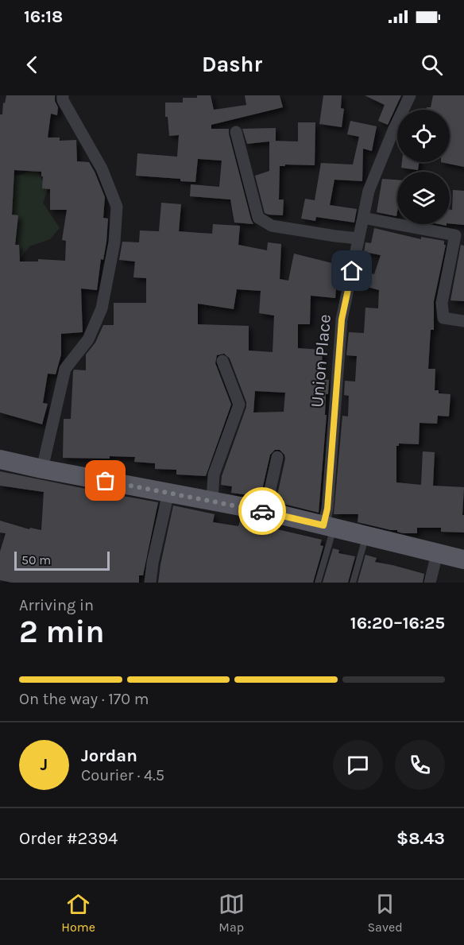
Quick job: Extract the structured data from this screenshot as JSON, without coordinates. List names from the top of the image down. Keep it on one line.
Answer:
{"streets":{"street":["Union Place"]},"scale_bar":"50 m","page":{"status":"16:18","header":"Dashr","scale":"50 m","heading":["2 min","Arriving in","16:20–16:25"],"panel":["Jordan","Courier · 4.5","Order #2394","$8.43"],"bar":"On the way · 170 m","round":"J","tabs":["Home","Map","Saved"]}}
